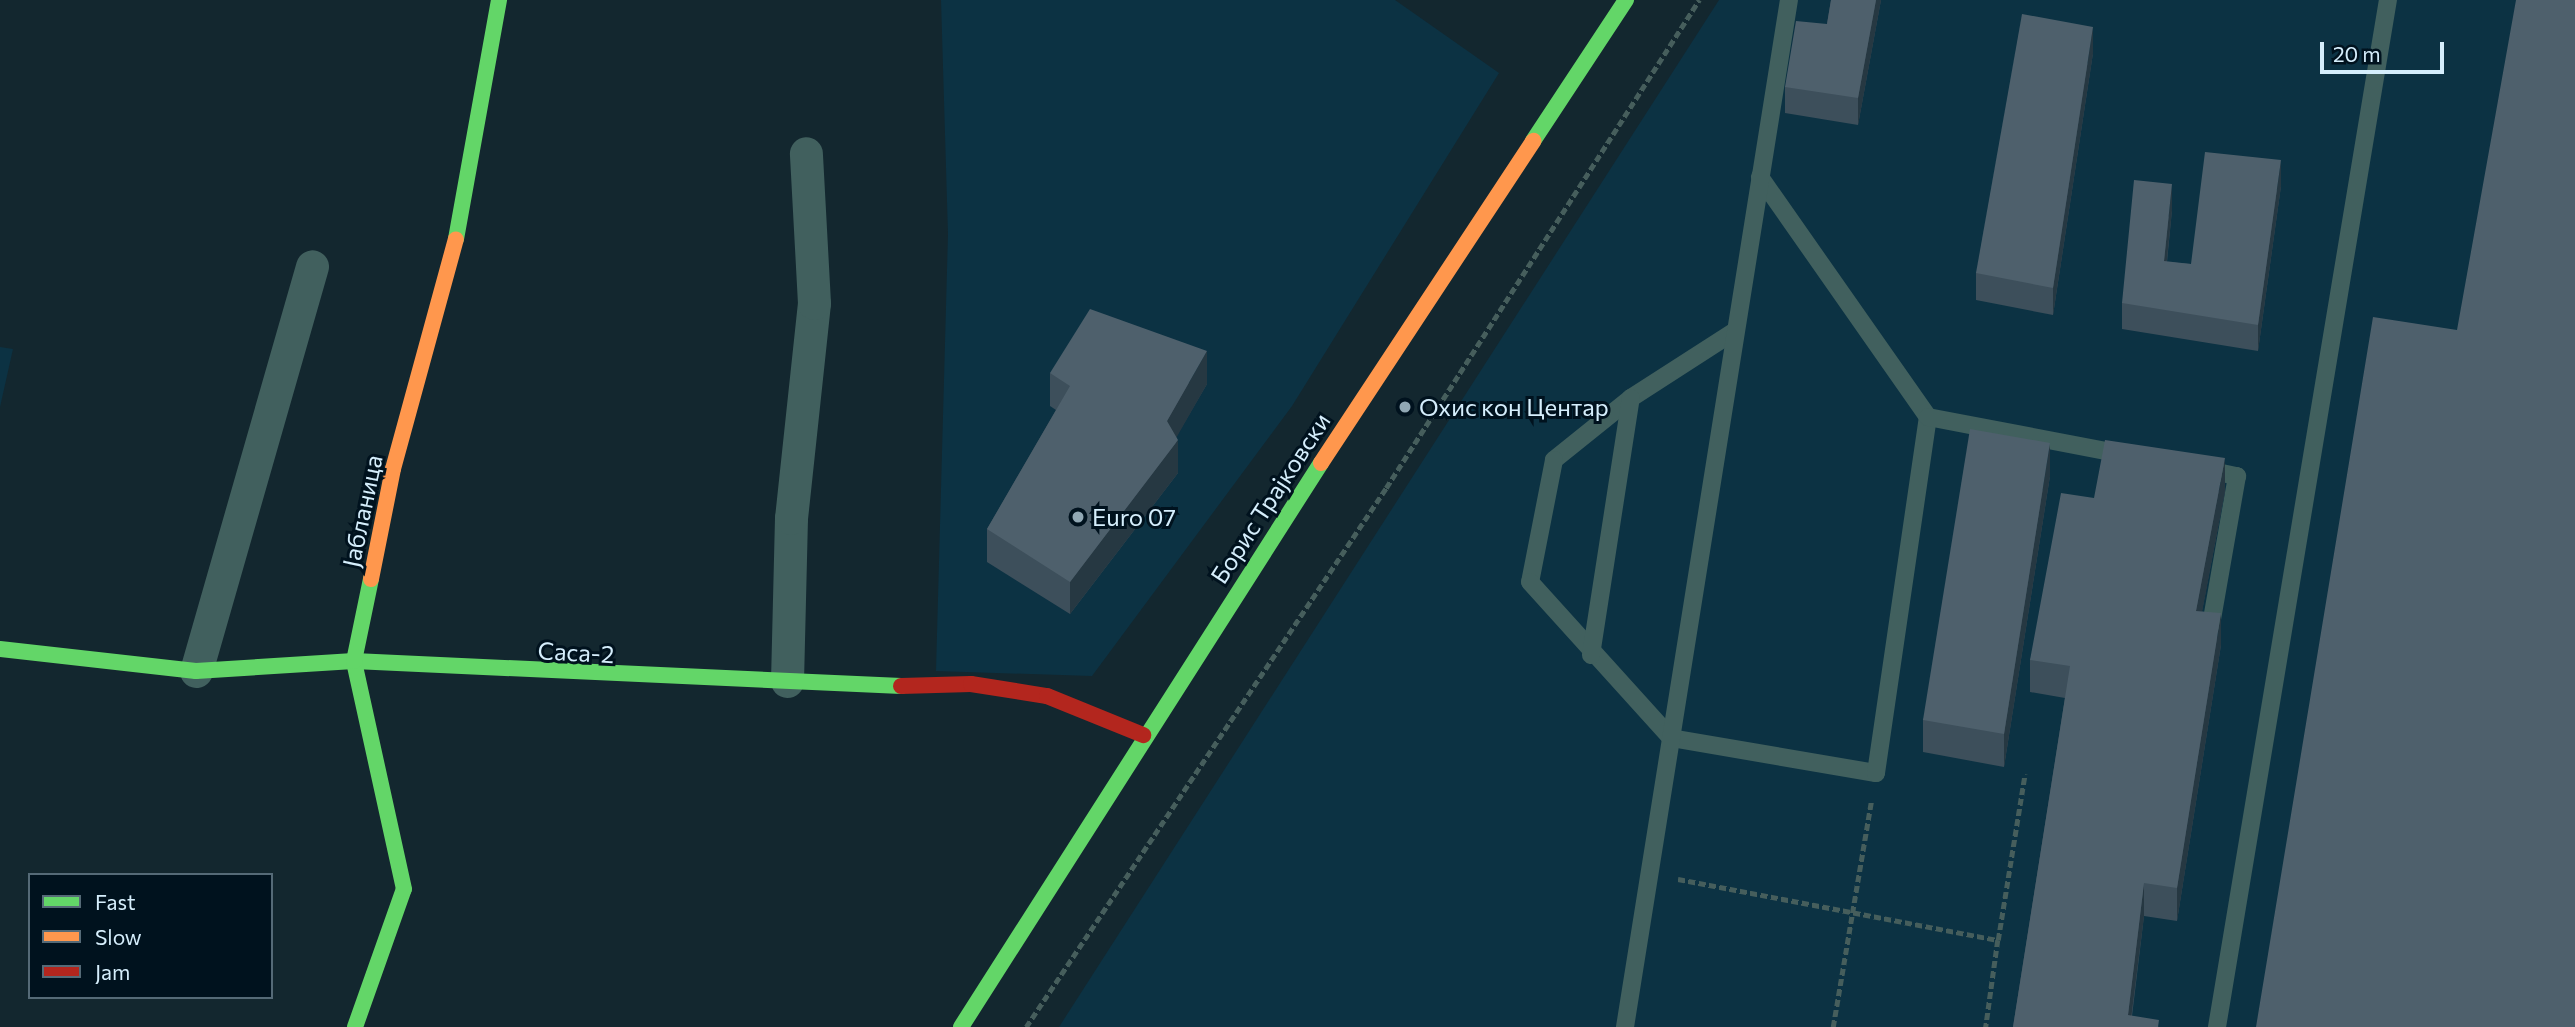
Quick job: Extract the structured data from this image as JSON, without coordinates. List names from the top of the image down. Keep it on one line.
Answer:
{"streets":{"street":["Борис Трајковски","Јабланица","Саса-2"]},"crossings":[["Борис Трајковски","Саса-2"],["Јабланица","Саса-2"]],"places":["Охис кон Центар","Euro 07"],"legend":["Fast","Slow","Jam"],"scale_bar":"20 m"}
